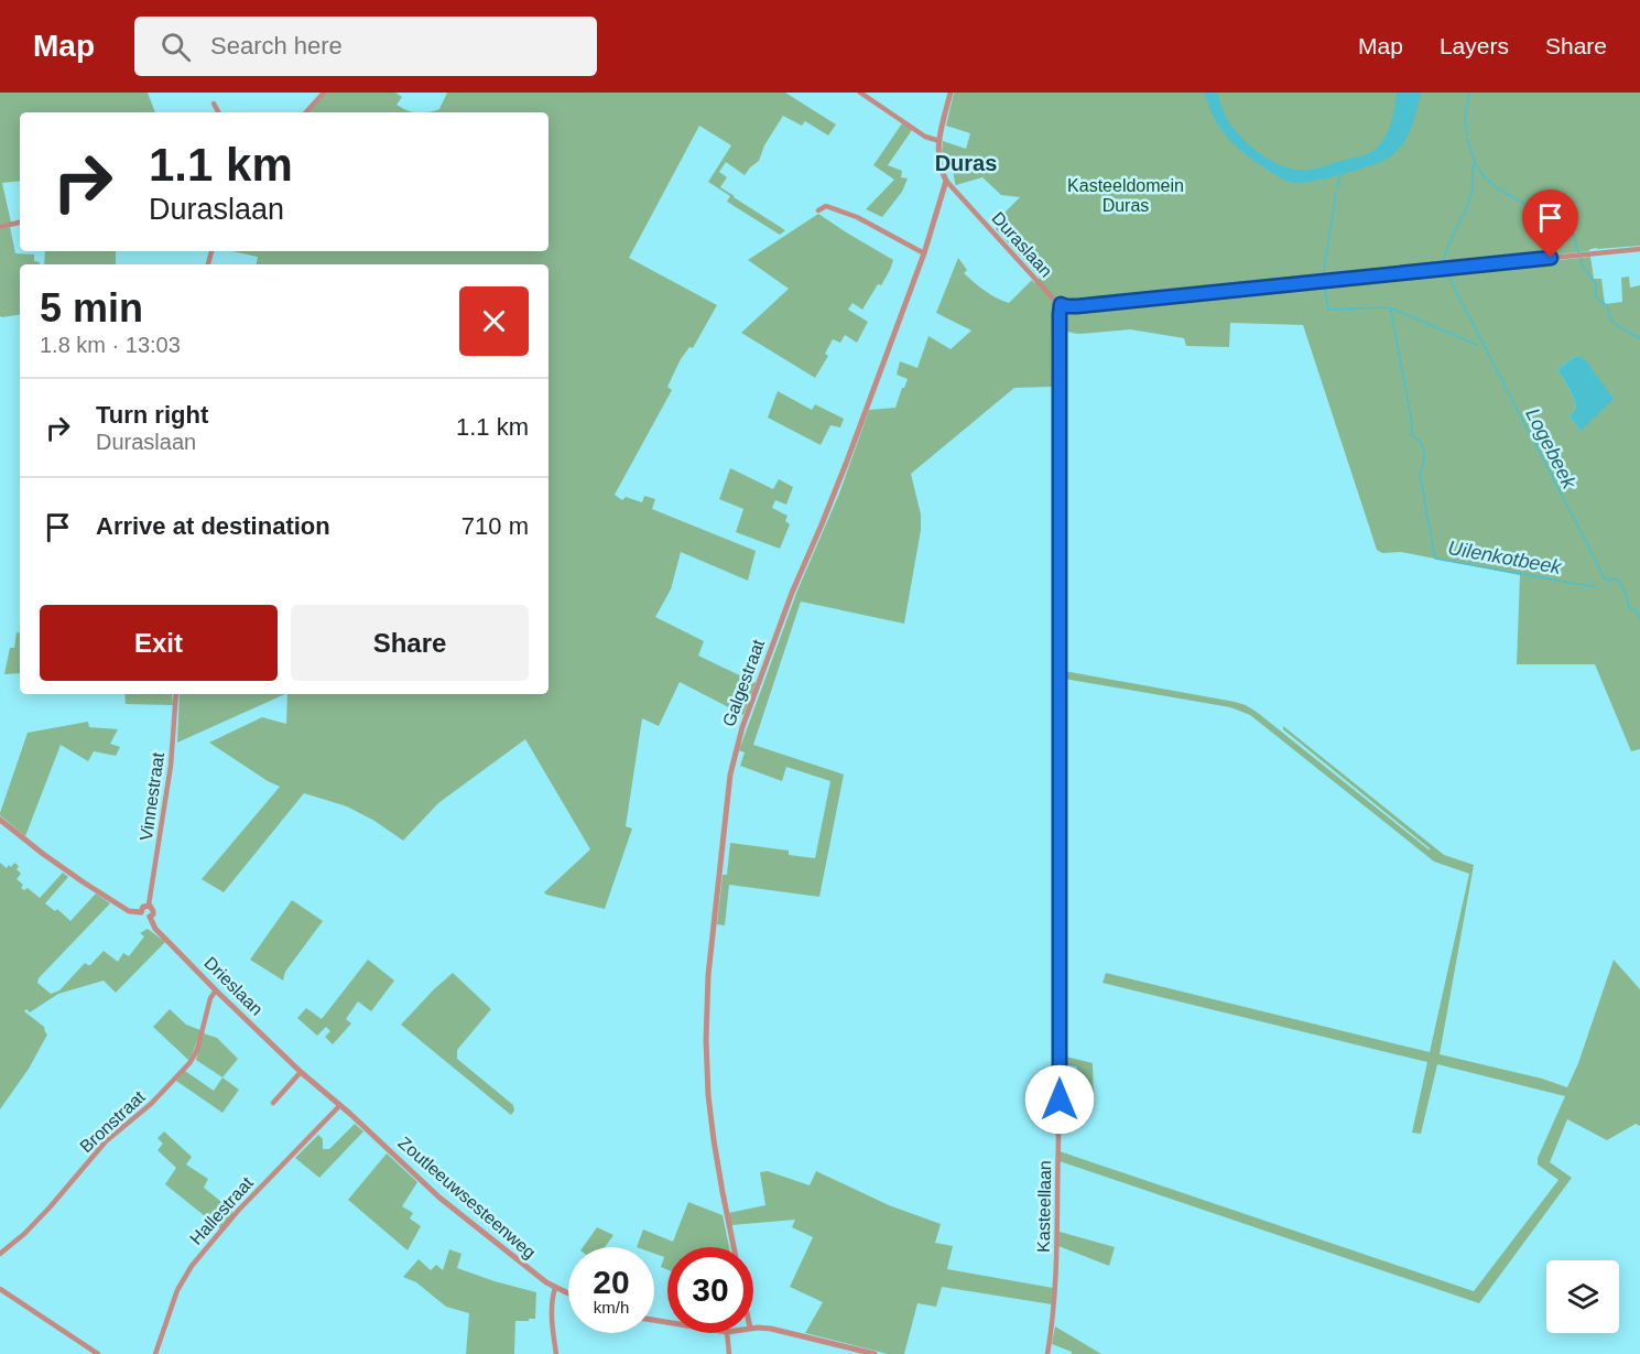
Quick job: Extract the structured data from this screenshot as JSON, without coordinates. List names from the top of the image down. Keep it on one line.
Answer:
{"streets":{"street":["Duraslaan","Galgestraat","Vinnestraat","Drieslaan","Bronstraat","Zoutleeuwsesteenweg","Kasteellaan","Hallestraat"]},"crossings":[["Duraslaan","Galgestraat"],["Duraslaan","Kasteellaan"],["Vinnestraat","Drieslaan"],["Drieslaan","Bronstraat"],["Drieslaan","Zoutleeuwsesteenweg"],["Drieslaan","Hallestraat"],["Zoutleeuwsesteenweg","Hallestraat"]],"districts":["Duras"],"water":["Logebeek","Uilenkotbeek"],"parks":["Kasteeldomein Duras"],"page":{"header":"Map","search":"Search here","nav":["Map","Layers","Share"],"turn":["1.1 km","Duraslaan"],"heading":["5 min","1.8 km · 13:03"],"list":[{"name":"Turn right","note":"Duraslaan","value":"1.1 km"},{"name":"Arrive at destination","value":"710 m"}],"buttons":["Exit","Share"],"speed":"20 km/h","limit":"30"}}
